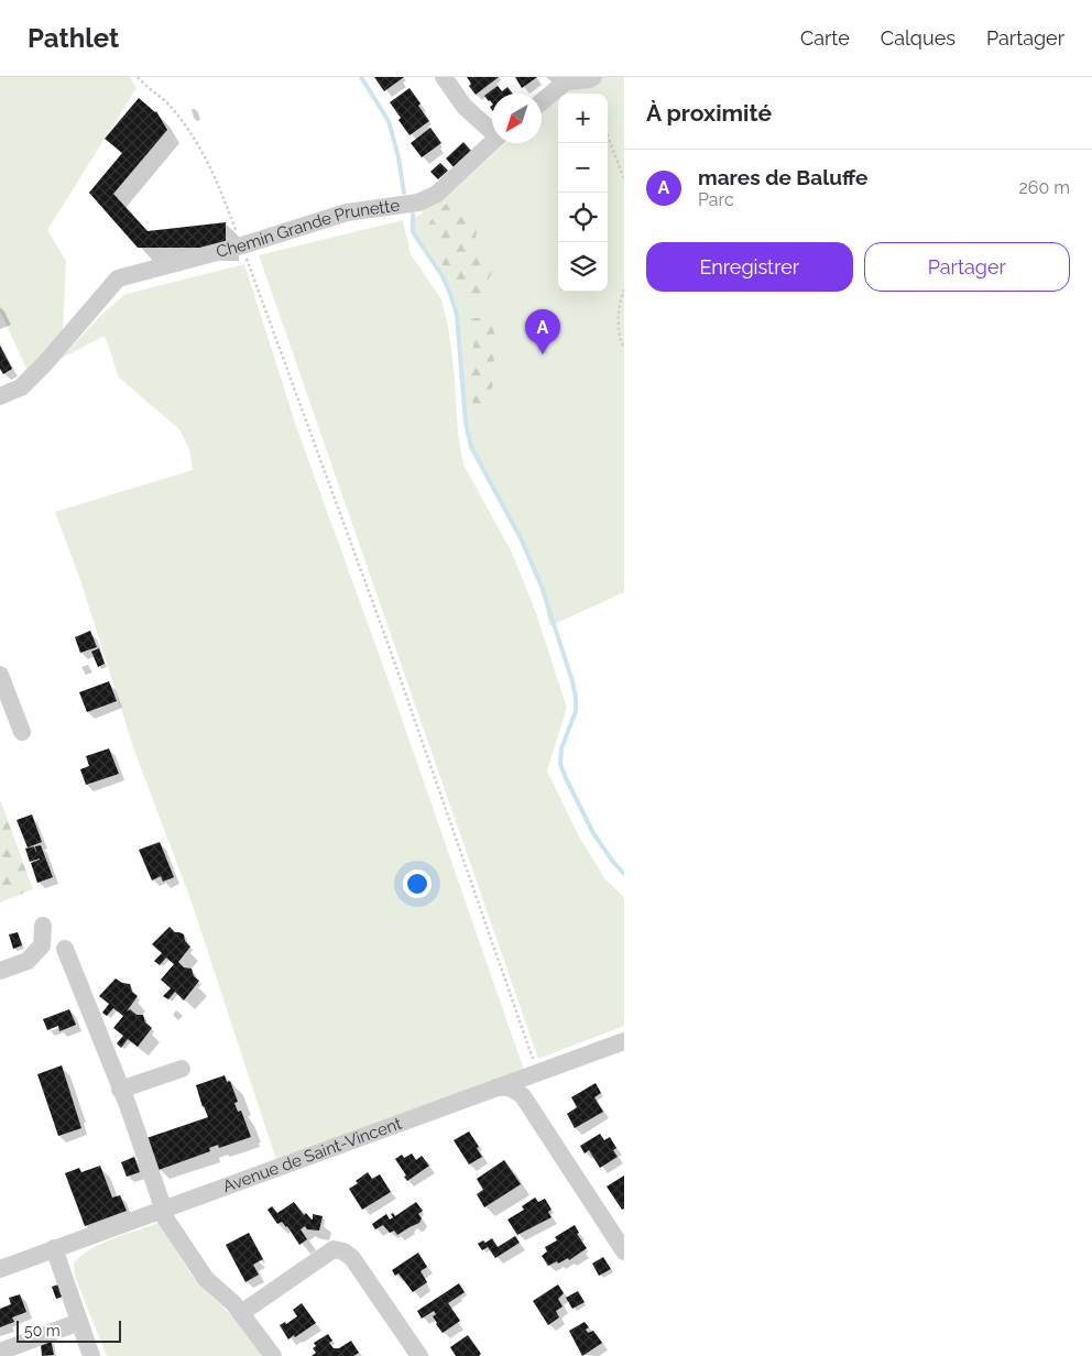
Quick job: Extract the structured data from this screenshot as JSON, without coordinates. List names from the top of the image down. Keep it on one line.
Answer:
{"streets":{"street":["Chemin Grande Prunette","Avenue de Saint-Vincent"]},"scale_bar":"50 m","north":"bottom left","page":{"header":"Pathlet","nav":["Carte","Calques","Partager"],"heading":"À proximité","map_buttons":["+","−"],"list":[{"mark":"A","name":"mares de Baluffe","note":"Parc","value":"260 m"}],"buttons":["Enregistrer","Partager"],"pins":"A","scale":"50 m"}}
